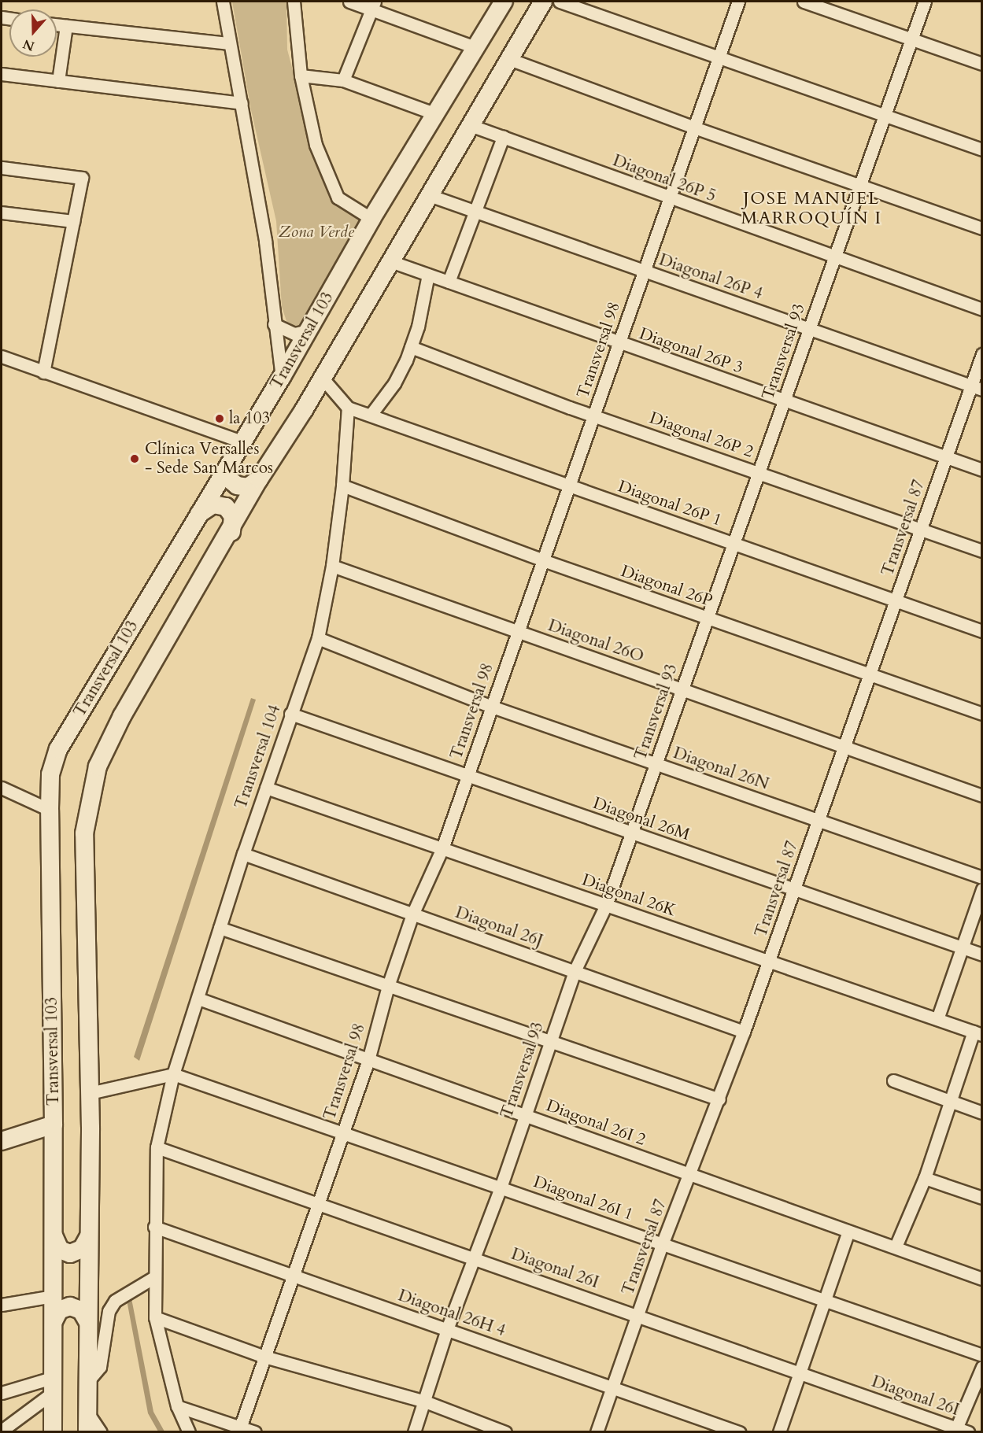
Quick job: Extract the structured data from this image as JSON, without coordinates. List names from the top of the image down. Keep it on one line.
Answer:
{"streets":{"street":["Diagonal 26P 5","Diagonal 26P 4","Transversal 103","Transversal 98","Diagonal 26P 3","Transversal 93","Diagonal 26P 2","Diagonal 26P 1","Transversal 87","Diagonal 26P","Diagonal 26O","Transversal 104","Diagonal 26N","Diagonal 26M","Diagonal 26K","Diagonal 26J","Diagonal 26I 2","Diagonal 26I 1","Diagonal 26I","Diagonal 26H 4"]},"crossings":[["Diagonal 26P 5","Transversal 98"],["Diagonal 26P 5","Transversal 93"],["Diagonal 26P 4","Transversal 98"],["Diagonal 26P 4","Transversal 93"],["Diagonal 26P 4","Transversal 87"],["Transversal 98","Diagonal 26P 3"],["Transversal 98","Diagonal 26P 2"],["Transversal 98","Diagonal 26P 1"],["Transversal 98","Diagonal 26P"],["Transversal 98","Diagonal 26O"],["Transversal 98","Diagonal 26N"],["Transversal 98","Diagonal 26M"],["Transversal 98","Diagonal 26K"],["Transversal 98","Diagonal 26J"],["Transversal 98","Diagonal 26I 2"],["Transversal 98","Diagonal 26I 1"],["Transversal 98","Diagonal 26I"],["Transversal 98","Diagonal 26H 4"],["Diagonal 26P 3","Transversal 93"],["Diagonal 26P 3","Transversal 87"],["Transversal 93","Diagonal 26P 2"],["Transversal 93","Diagonal 26P 1"],["Transversal 93","Diagonal 26P"],["Transversal 93","Diagonal 26O"],["Transversal 93","Diagonal 26N"],["Transversal 93","Diagonal 26M"],["Transversal 93","Diagonal 26K"],["Transversal 93","Diagonal 26J"],["Transversal 93","Diagonal 26I 2"],["Transversal 93","Diagonal 26I 1"],["Transversal 93","Diagonal 26I"],["Transversal 93","Diagonal 26H 4"],["Diagonal 26P 2","Transversal 87"],["Diagonal 26P 1","Transversal 87"],["Diagonal 26P 1","Transversal 104"],["Transversal 87","Diagonal 26P"],["Transversal 87","Diagonal 26O"],["Transversal 87","Diagonal 26N"],["Transversal 87","Diagonal 26M"],["Transversal 87","Diagonal 26K"],["Transversal 87","Diagonal 26J"],["Transversal 87","Diagonal 26I 2"],["Transversal 87","Diagonal 26I 1"],["Transversal 87","Diagonal 26I"],["Transversal 87","Diagonal 26H 4"],["Diagonal 26P","Transversal 104"],["Diagonal 26O","Transversal 104"],["Transversal 104","Diagonal 26N"],["Transversal 104","Diagonal 26M"],["Transversal 104","Diagonal 26K"],["Transversal 104","Diagonal 26J"],["Transversal 104","Diagonal 26I 2"],["Transversal 104","Diagonal 26I 1"],["Transversal 104","Diagonal 26I"]],"districts":["JOSE MANUEL MARROQUÍN I"],"parks":["Zona Verde"],"places":["la 103","Clínica Versalles - Sede San Marcos"],"north":"bottom"}
